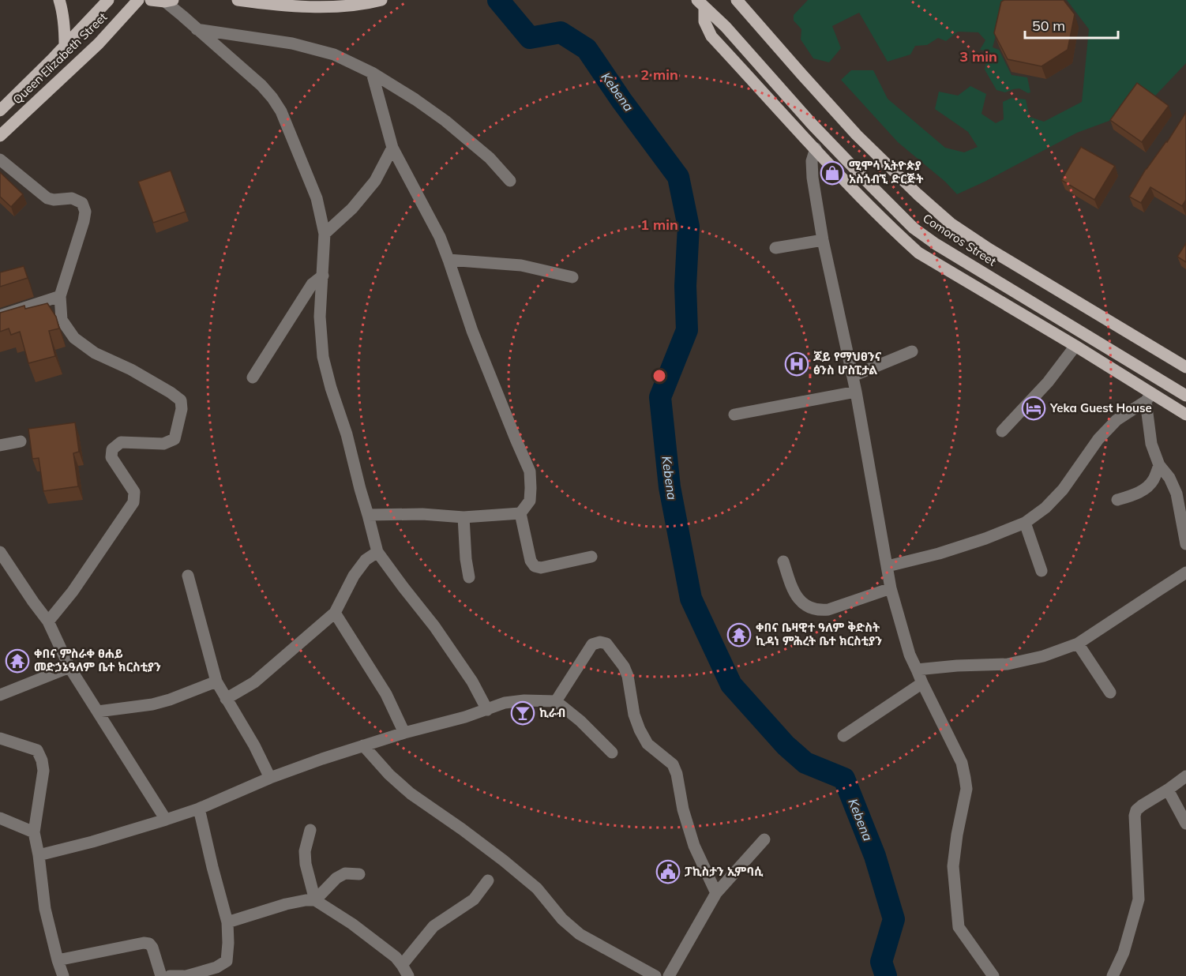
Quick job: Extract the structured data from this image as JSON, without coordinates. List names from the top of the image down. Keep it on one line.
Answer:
{"streets":{"main road":["Queen Elizabeth Street","Comoros Street"]},"water":["Kebena"],"places":{"shop":["ሚሞሳ ኢትዮጵያ አስጎብኚ ድርጅት"],"hospital":["ጆይ የማህፀንና ፅንስ ሆስፒታል"],"hotel":["Yeka Guest House"],"temple":["ቀበና ቤዛዊተ ዓለም ቅድስት ኪዳነ ምሕረት ቤተ ክርስቲያን","ቀበና ምስራቀ ፀሐይ መድኃኔዓለም ቤተ ክርስቲያን"],"bar":["ኪራብ"],"public building":["ፓኪስታን ኢምባሲ"]},"scale_bar":"50 m","rings":["3 min","2 min","1 min"]}
